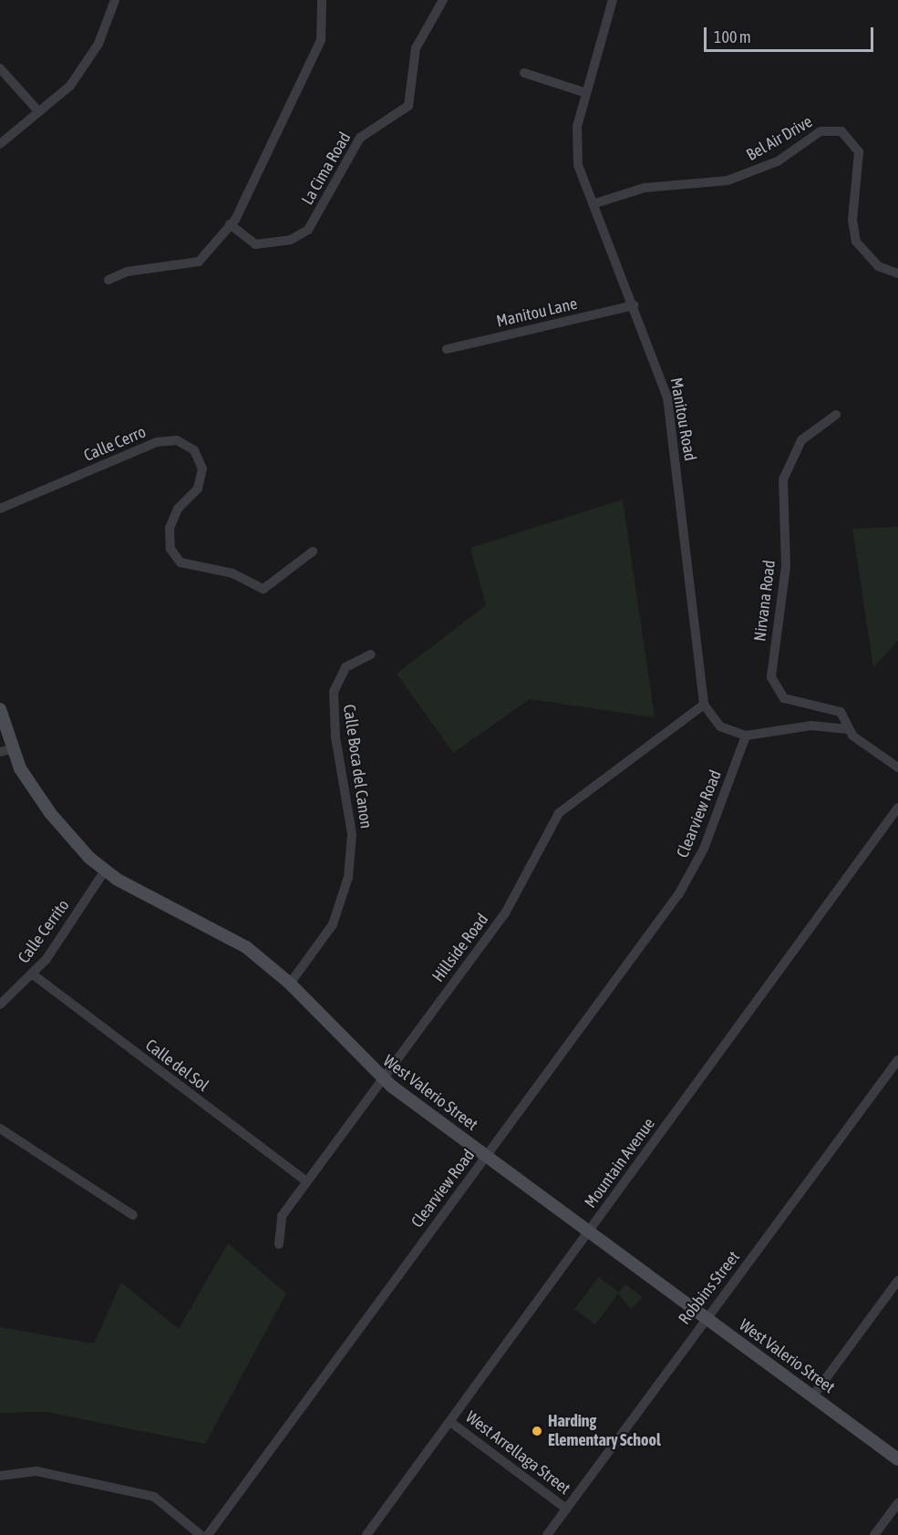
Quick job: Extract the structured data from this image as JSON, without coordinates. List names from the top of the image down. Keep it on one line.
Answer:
{"streets":{"street":["Bel Air Drive","La Cima Road","Manitou Lane","Manitou Road","Calle Cerro","Nirvana Road","Calle Boca del Canon","Clearview Road","Calle Cerrito","Hillside Road","Calle del Sol","West Valerio Street","Mountain Avenue","Robbins Street","West Arrellaga Street"]},"crossings":[["Bel Air Drive","Manitou Road"],["Manitou Lane","Manitou Road"],["Manitou Road","Hillside Road"],["Calle Boca del Canon","West Valerio Street"],["Clearview Road","West Valerio Street"],["Calle Cerrito","Calle del Sol"],["Calle Cerrito","West Valerio Street"],["Hillside Road","Calle del Sol"],["Hillside Road","West Valerio Street"],["West Valerio Street","Mountain Avenue"],["West Valerio Street","Robbins Street"],["Mountain Avenue","West Arrellaga Street"],["Robbins Street","West Arrellaga Street"]],"places":["Harding Elementary School"],"scale_bar":"100 m"}
